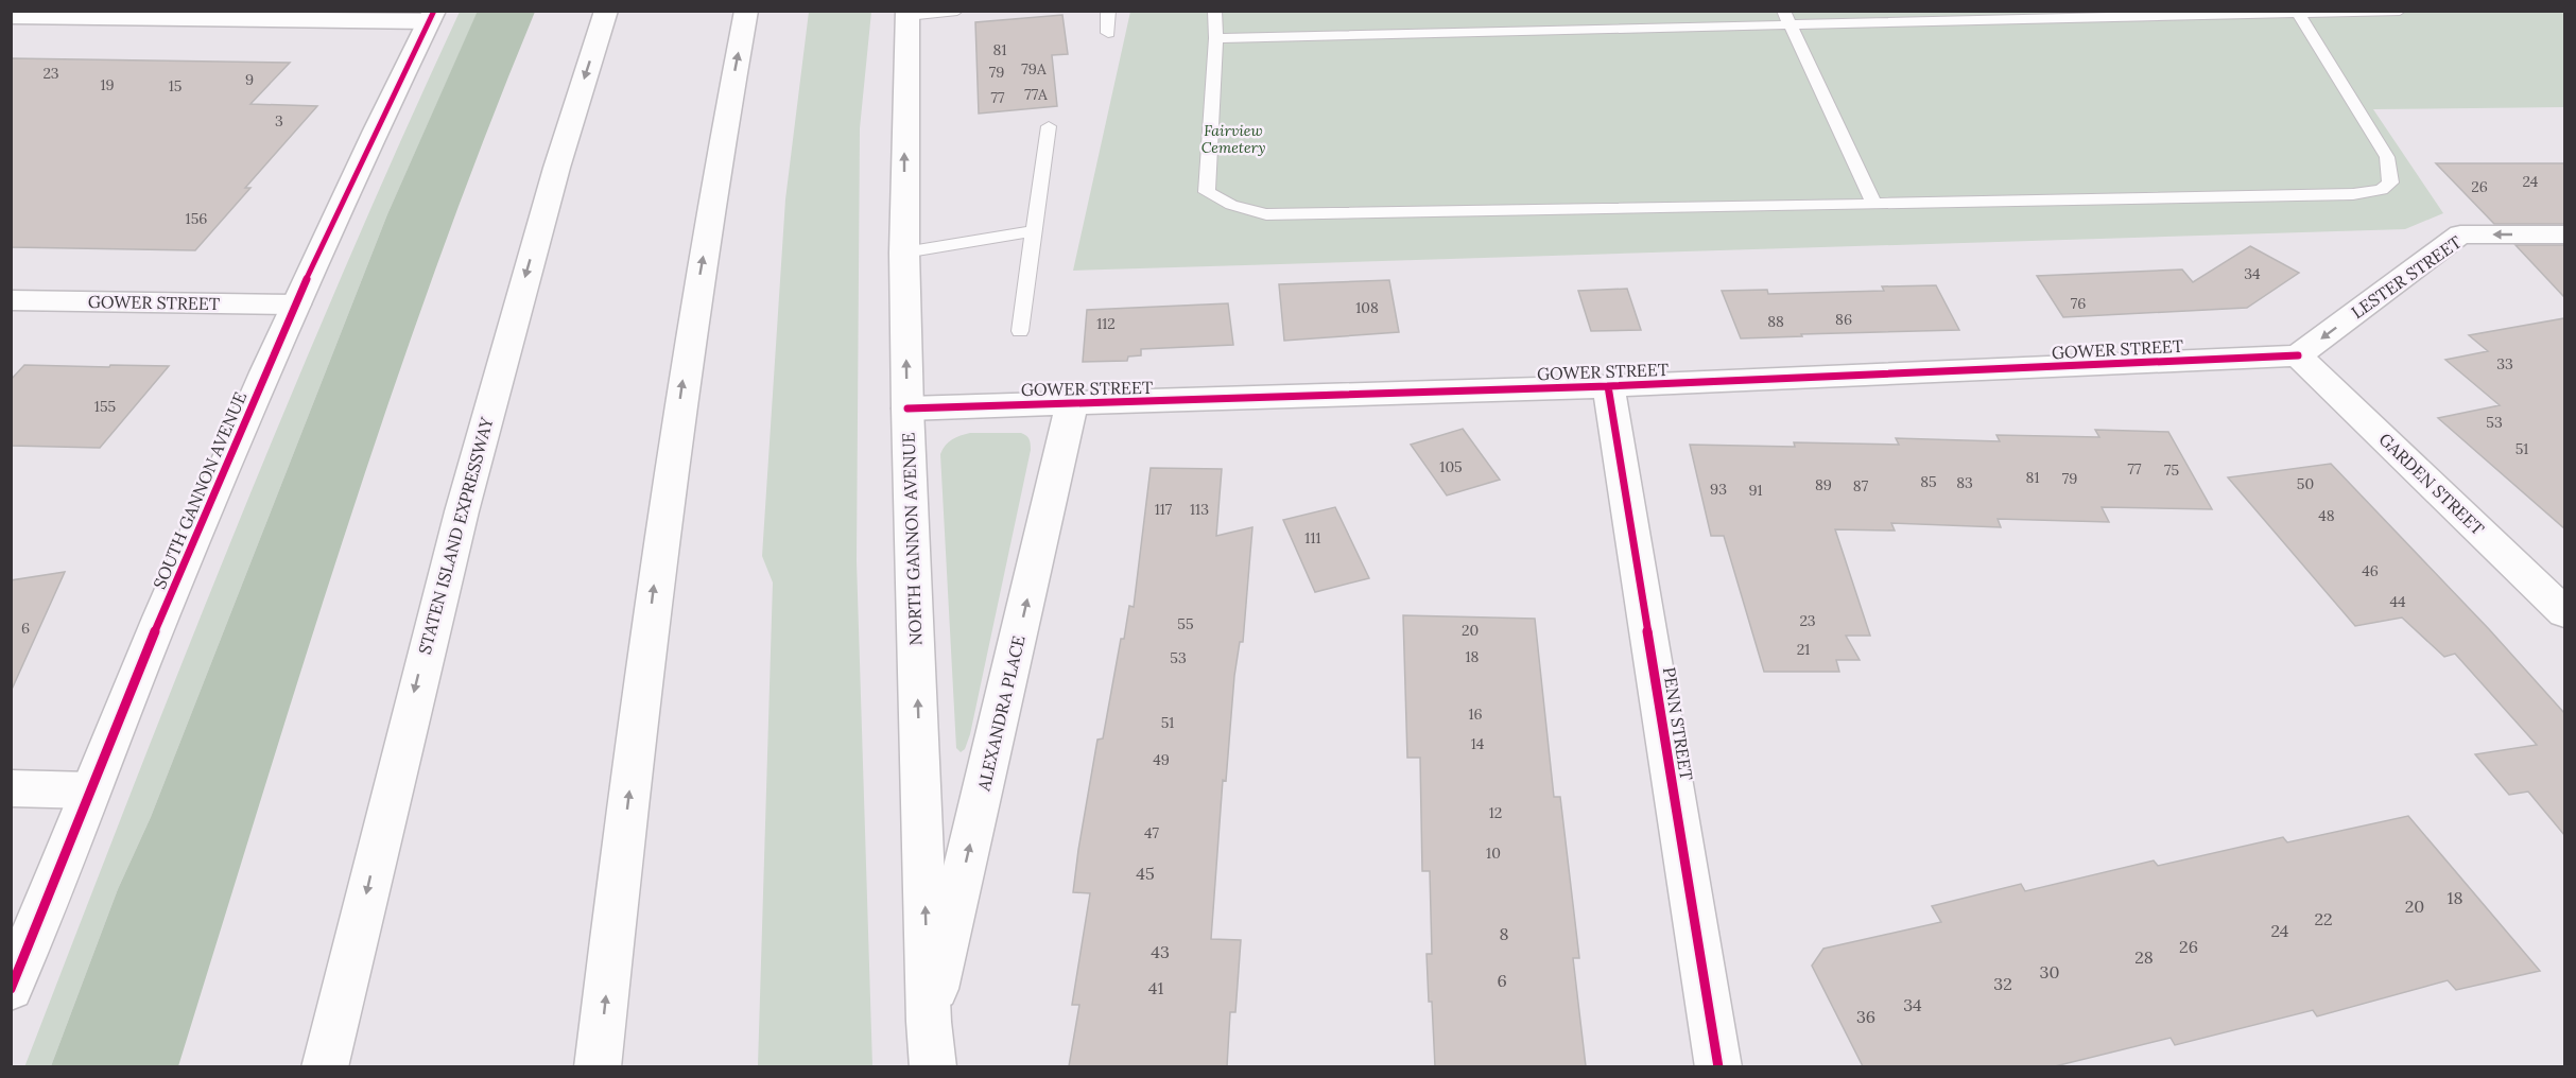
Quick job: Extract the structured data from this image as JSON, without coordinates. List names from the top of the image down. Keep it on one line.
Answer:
{"streets":{"main road":["LESTER STREET","GOWER STREET","GARDEN STREET","SOUTH GANNON AVENUE","STATEN ISLAND EXPRESSWAY","NORTH GANNON AVENUE","ALEXANDRA PLACE","PENN STREET"]},"crossings":[["LESTER STREET","GOWER STREET"],["LESTER STREET","GARDEN STREET"],["GOWER STREET","GARDEN STREET"],["GOWER STREET","SOUTH GANNON AVENUE"],["GOWER STREET","NORTH GANNON AVENUE"],["GOWER STREET","ALEXANDRA PLACE"],["GOWER STREET","PENN STREET"],["NORTH GANNON AVENUE","ALEXANDRA PLACE"]],"one_way":["LESTER STREET","ALEXANDRA PLACE"],"parks":["Fairview Cemetery"],"house_numbers":["81","79A","79","23","9","19","15","77A","77","3","24","26","156","34","76","108","86","88","112","33","155","53","51","105","77","75","81","79","85","83","50","89","87","93","91","117","113","48","111","46","44","23","55","6","20","21","18","53","16","51","14","49","12","47","10","45","18","20","22","24","8","26","43","28","30","6","32","41","34","36"]}
